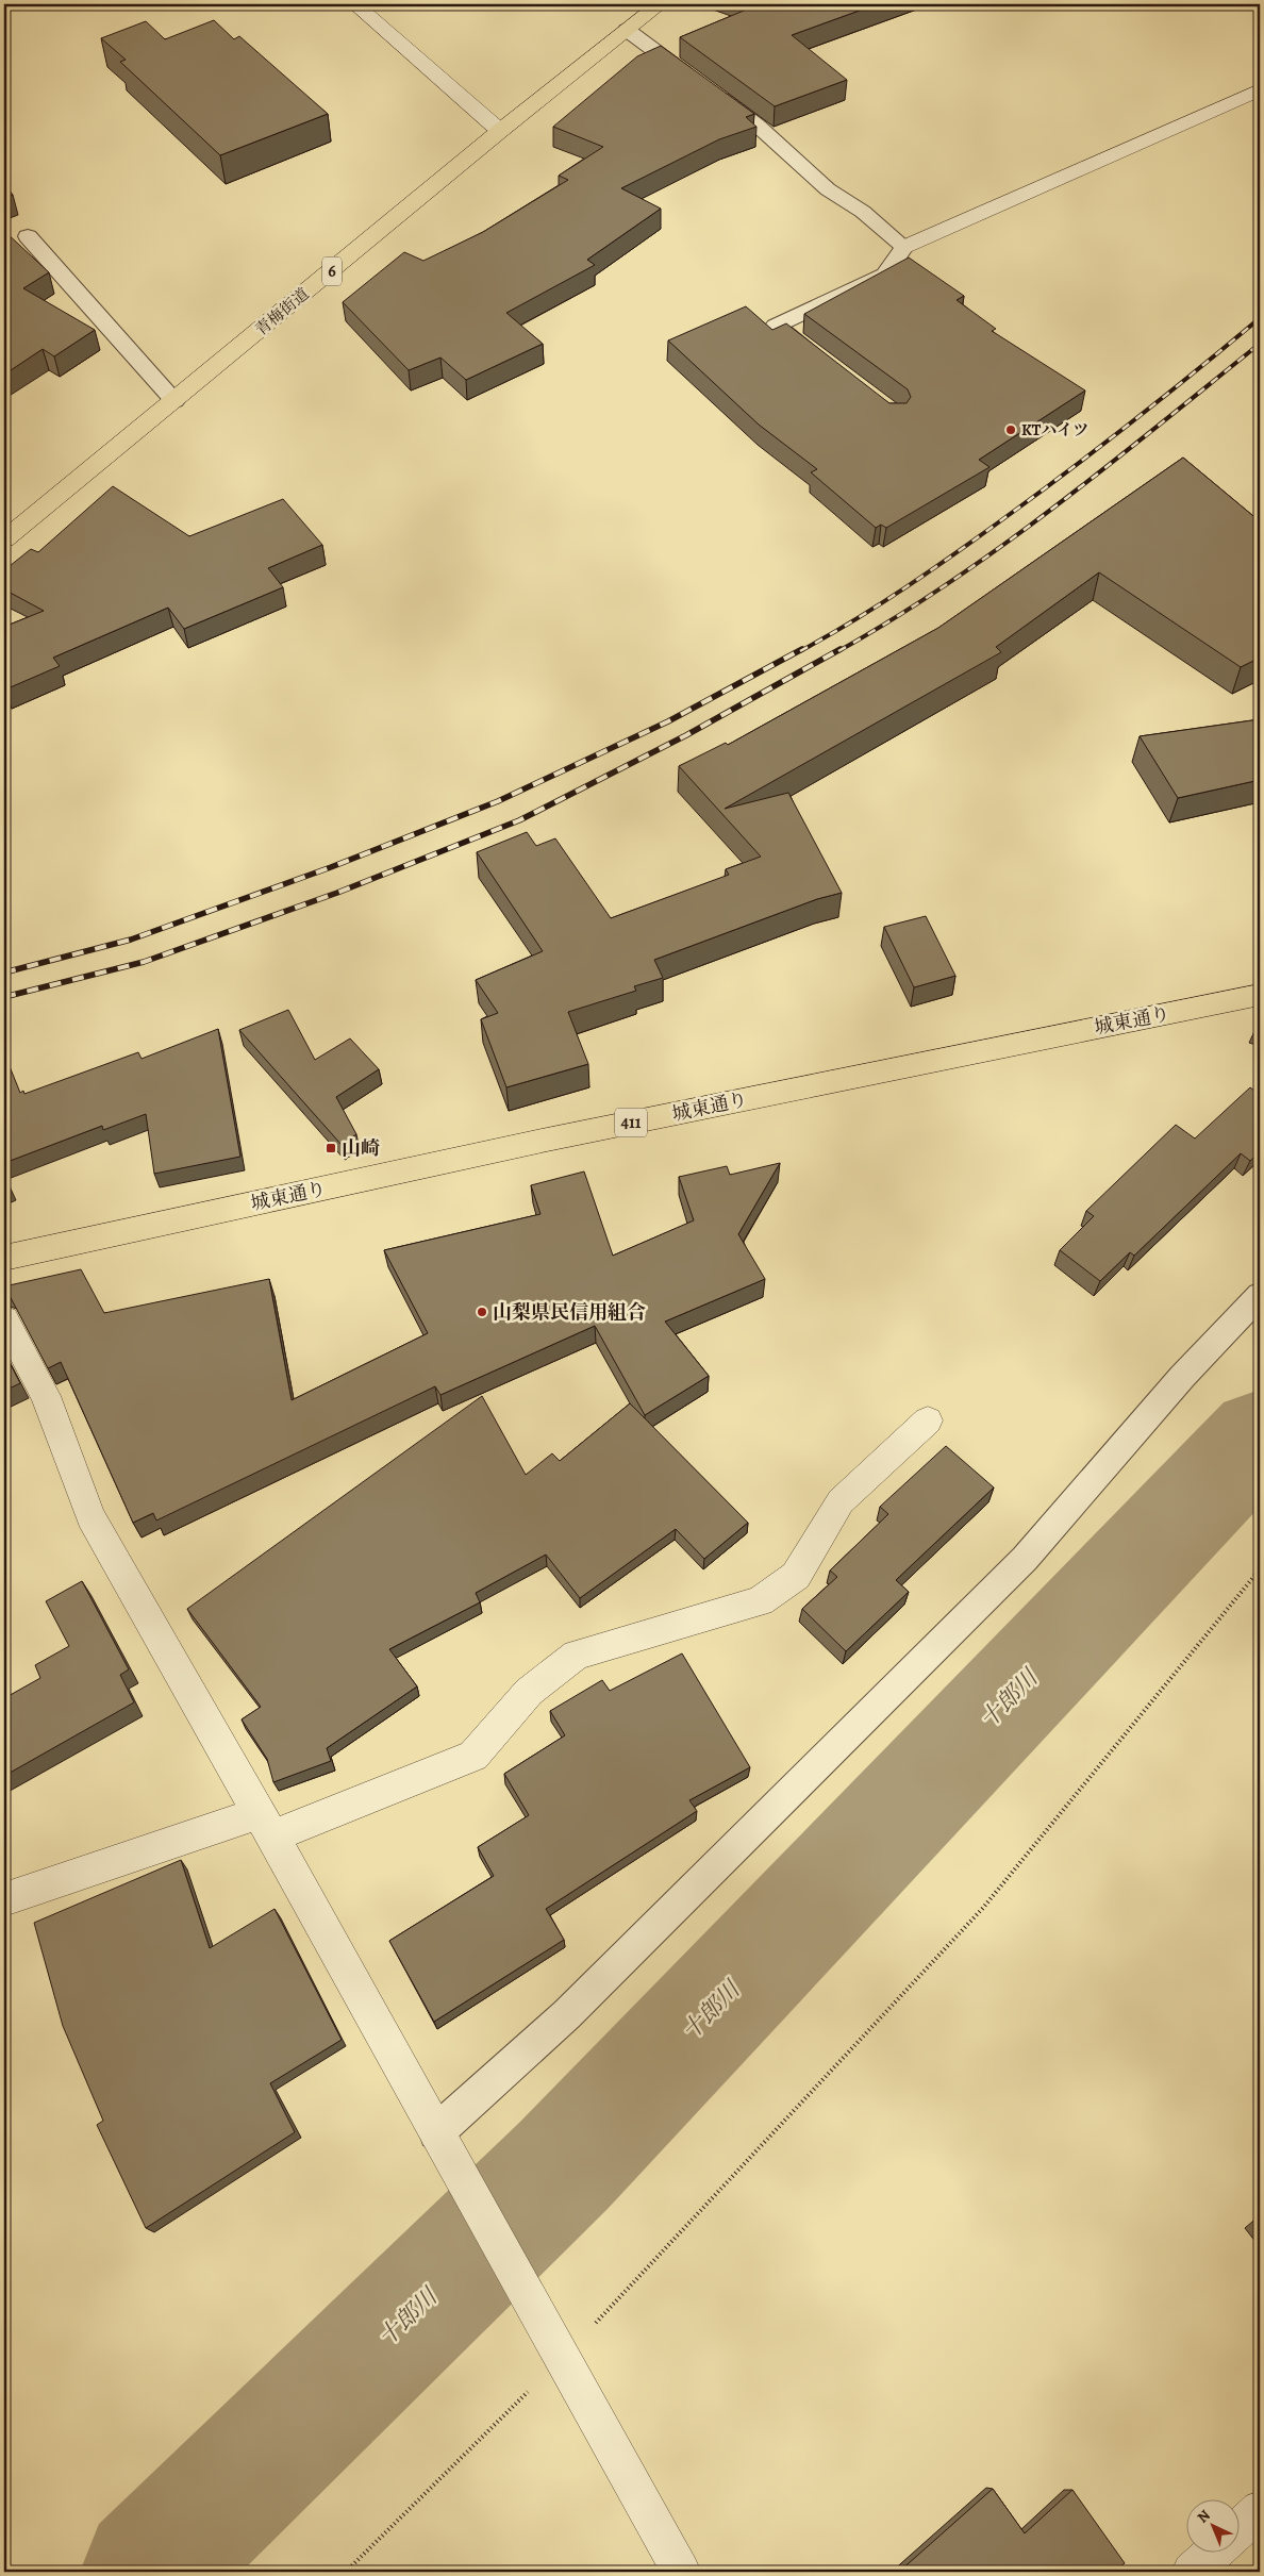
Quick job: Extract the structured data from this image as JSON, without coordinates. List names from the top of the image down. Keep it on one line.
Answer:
{"streets":{"main road":["6","青梅街道","城東通り","411"]},"water":["十郎川"],"places":{"other":["KTハイツ","山梨県民信用組合"],"transit":["山崎"]},"north":"top left"}
